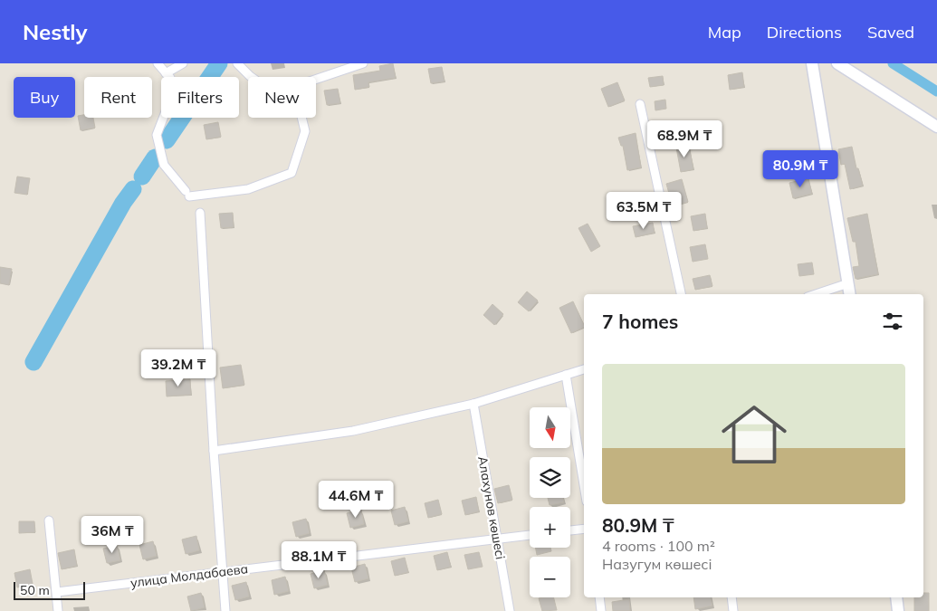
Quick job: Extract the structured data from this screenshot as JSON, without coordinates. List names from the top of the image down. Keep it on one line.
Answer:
{"streets":{"street":["Алахунов көшесі","улица Молдабаева"]},"crossings":[["Алахунов көшесі","улица Молдабаева"]],"scale_bar":"50 m","north":"bottom","page":{"header":"Nestly","nav":["Map","Directions","Saved"],"chip":["Buy","Rent","Filters","New"],"price":["68.9M ₸","80.9M ₸","63.5M ₸","39.2M ₸","44.6M ₸","36M ₸","88.1M ₸"],"heading":"7 homes","list":[{"name":"80.9M ₸","note":"4 rooms · 100 m² · Назугум көшесі"}],"map_buttons":["+","−"],"scale":"50 m"}}
